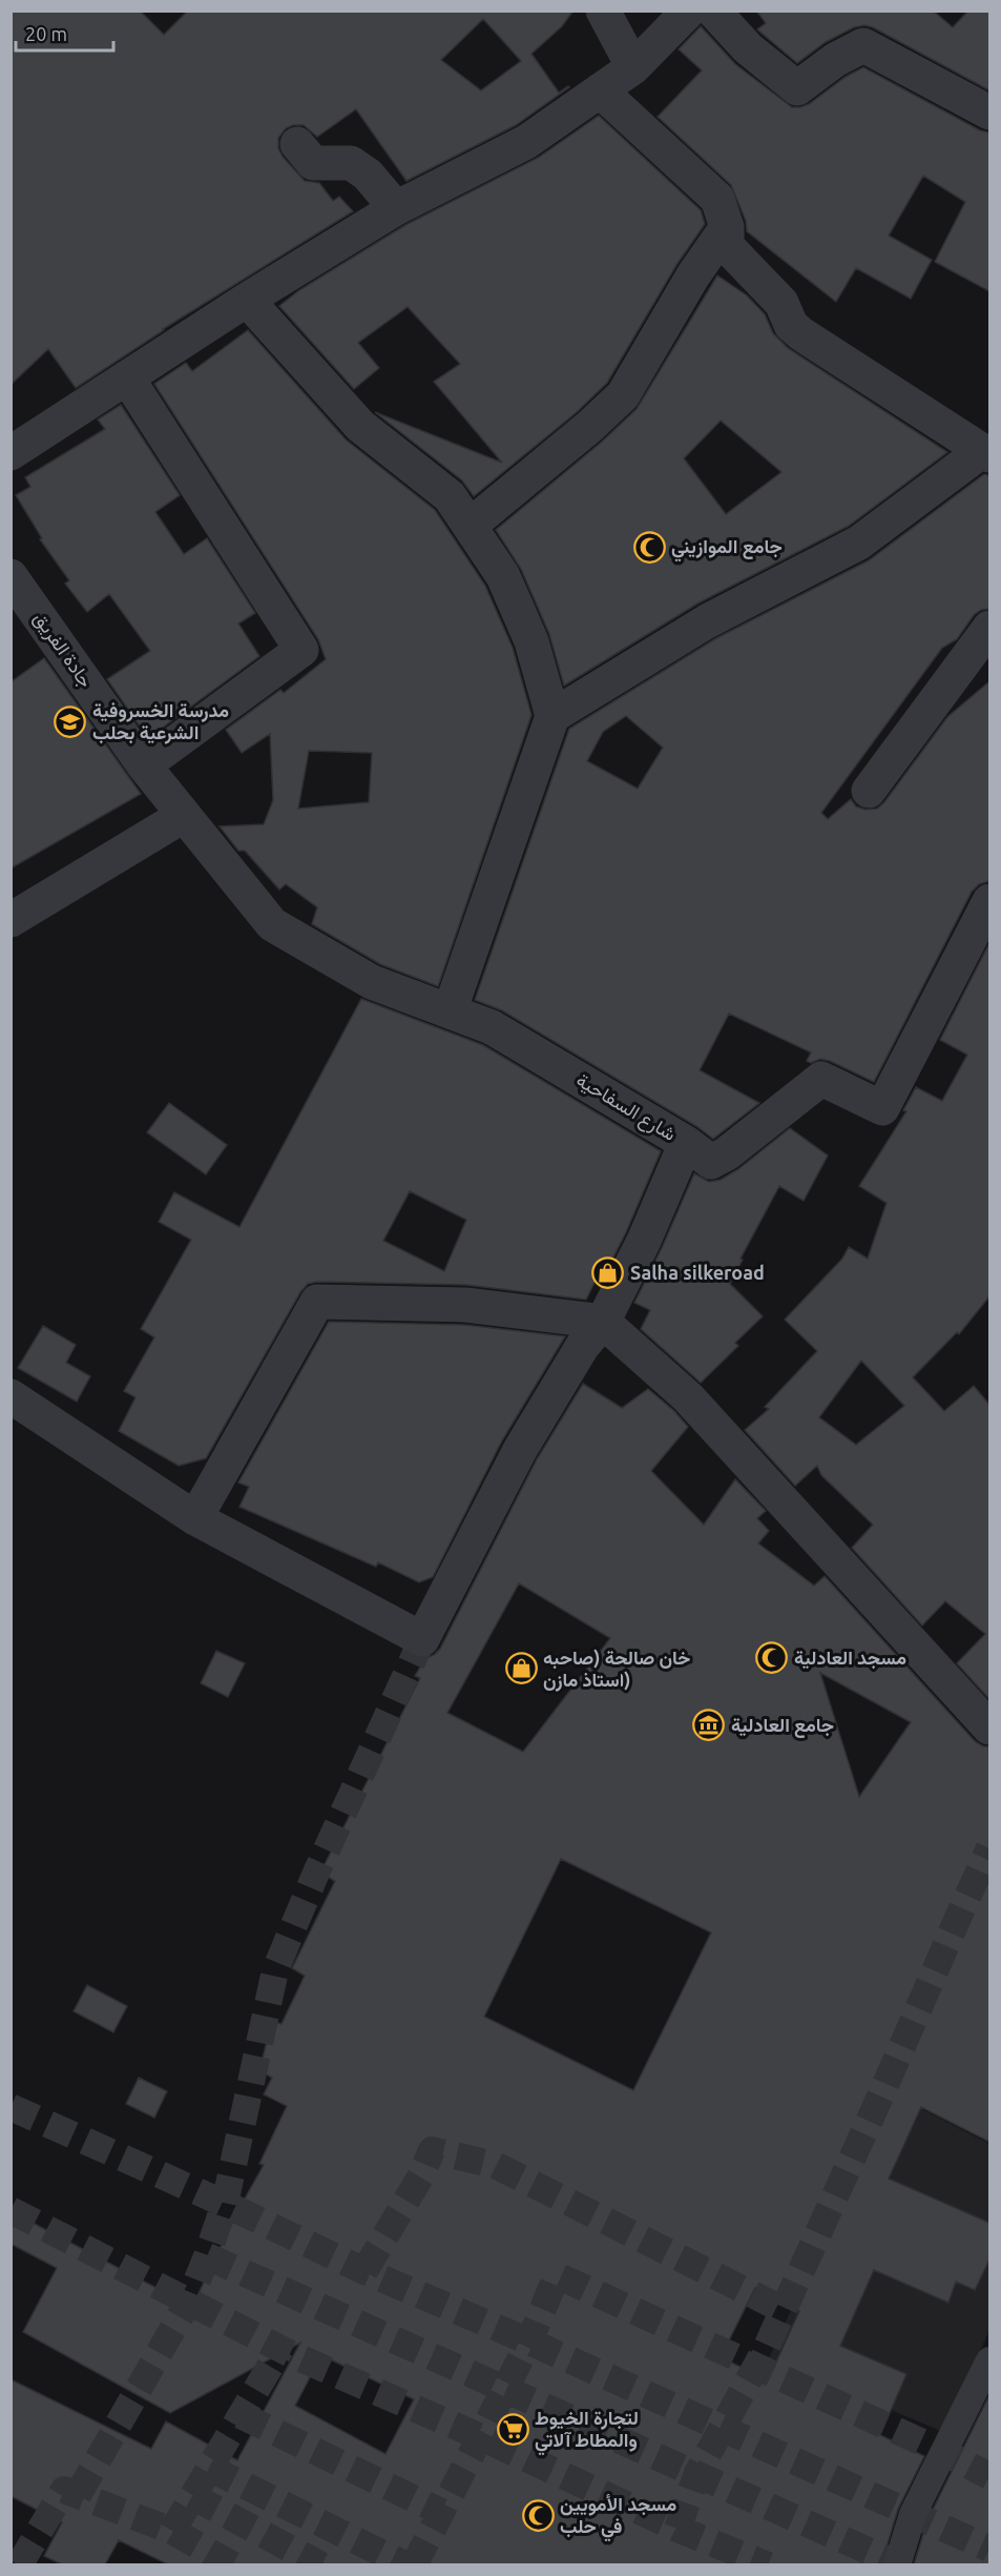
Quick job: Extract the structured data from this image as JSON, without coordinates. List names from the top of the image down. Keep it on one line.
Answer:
{"streets":{"street":["جادة الفريق","شارع السفاحية"]},"crossings":[["جادة الفريق","شارع السفاحية"]],"places":{"mosque":["جامع الموازيني","مسجد العادلية","مسجد الأمويين في حلب"],"school or university":["مدرسة الخسروفية الشرعية بحلب"],"shop":["Salha silkeroad","خان صالحة (صاحبه استاذ مازن)"],"museum":["جامع العادلية"],"supermarket":["لتجارة الخيوط والمطاط آلاتي"]},"scale_bar":"20 m"}
